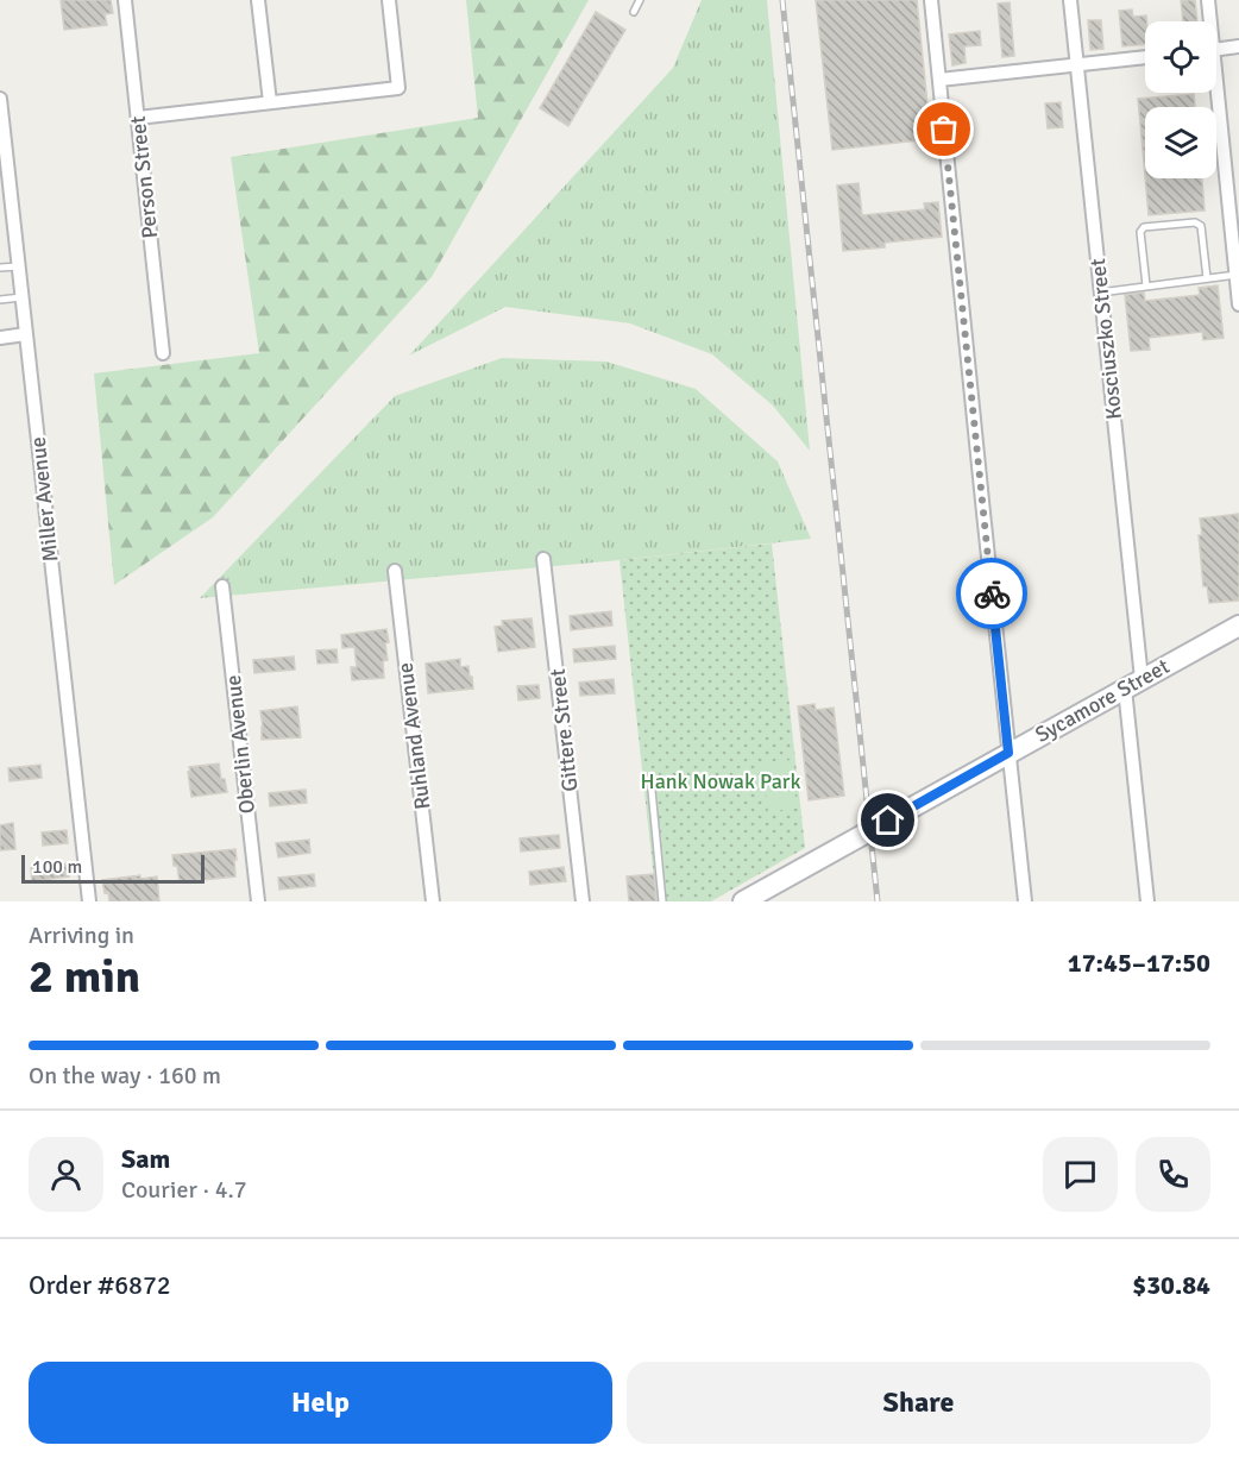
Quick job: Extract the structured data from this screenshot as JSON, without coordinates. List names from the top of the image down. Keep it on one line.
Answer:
{"streets":{"street":["Person Street","Kosciuszko Street","Miller Avenue","Sycamore Street","Gittere Street","Ruhland Avenue","Oberlin Avenue"]},"crossings":[["Kosciuszko Street","Sycamore Street"]],"parks":["Hank Nowak Park"],"scale_bar":"100 m","page":{"scale":"100 m","heading":["2 min","Arriving in","17:45–17:50"],"panel":["Sam","Courier · 4.7","Order #6872","$30.84"],"bar":"On the way · 160 m","buttons":["Help","Share"]}}
